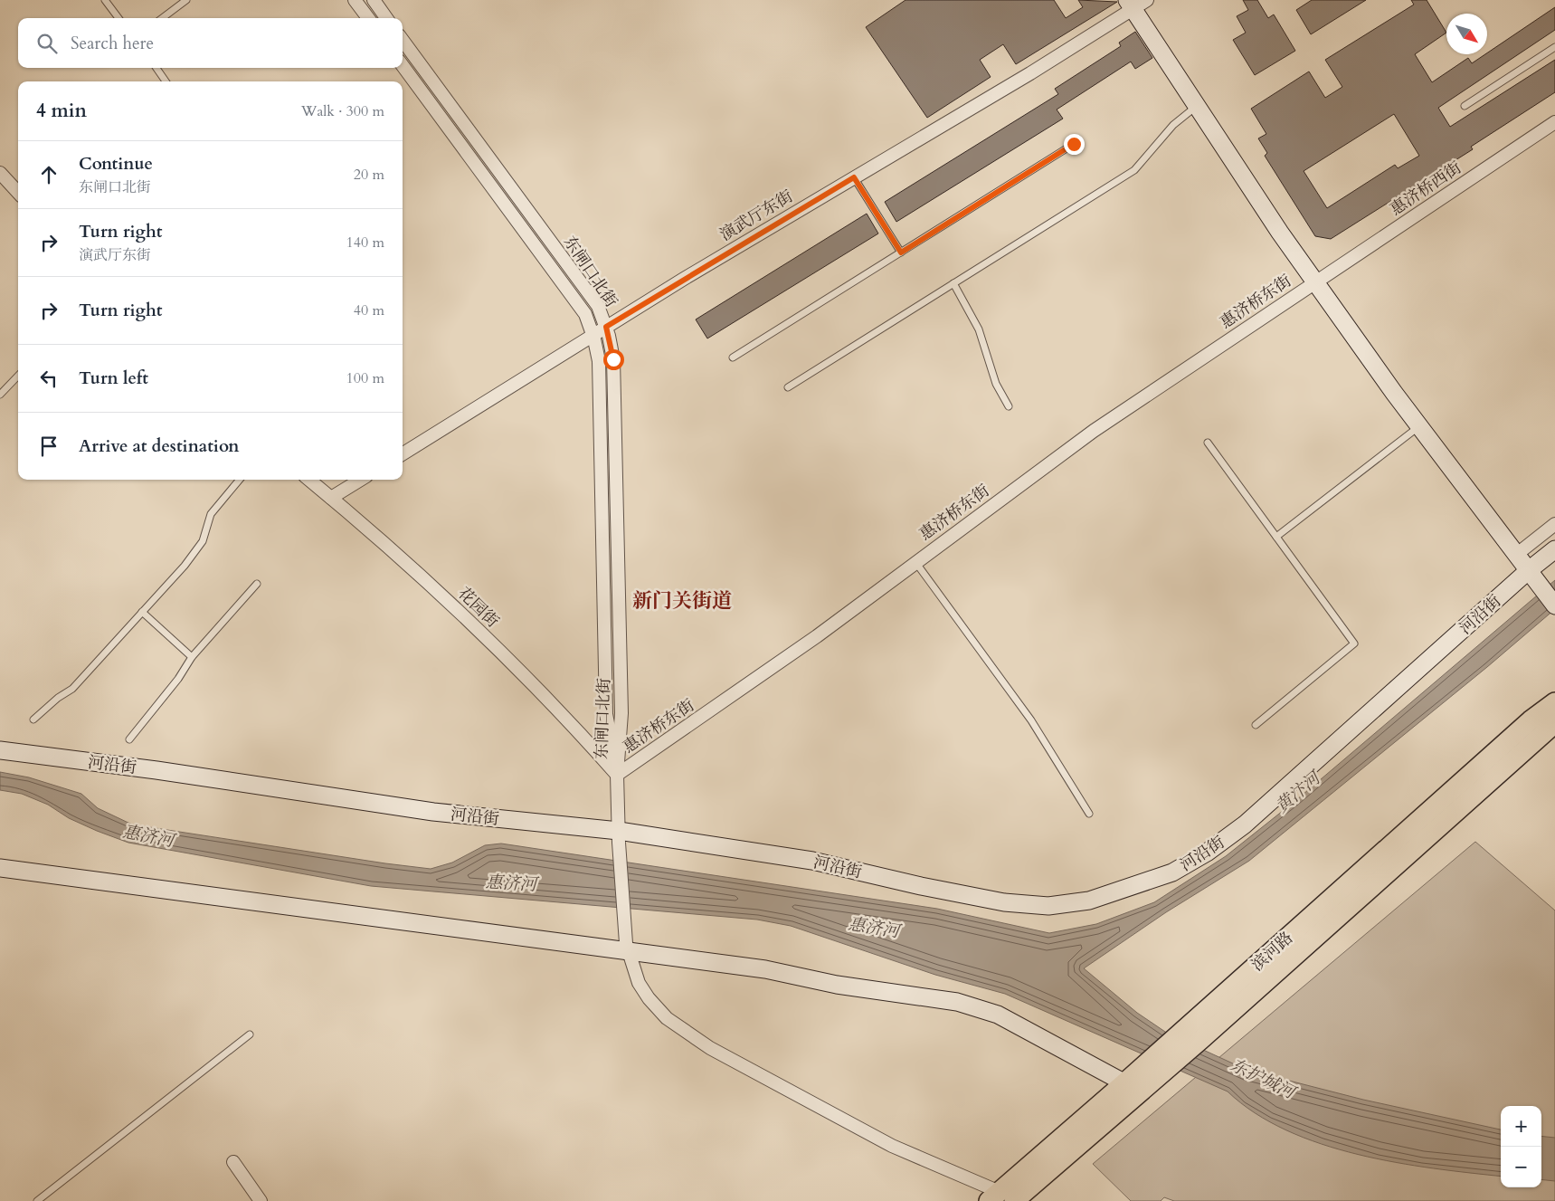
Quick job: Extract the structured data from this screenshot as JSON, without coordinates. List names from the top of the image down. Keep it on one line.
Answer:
{"streets":{"main road":["滨河路"],"street":["惠济桥西街","演武厅东街","东闸口北街","惠济桥东街","花园街","河沿街"]},"crossings":[["惠济桥西街","惠济桥东街"],["演武厅东街","东闸口北街"],["东闸口北街","惠济桥东街"],["东闸口北街","花园街"],["惠济桥东街","花园街"]],"districts":["新门关街道"],"water":["黄汴河","惠济河","东护城河"],"north":"bottom right","page":{"search":"Search here","heading":["4 min","Walk · 300 m"],"list":[["Continue","东闸口北街","20 m"],["Turn right","演武厅东街","140 m"],["Turn right","40 m"],["Turn left","100 m"],"Arrive at destination"],"map_buttons":["+","−"]}}
